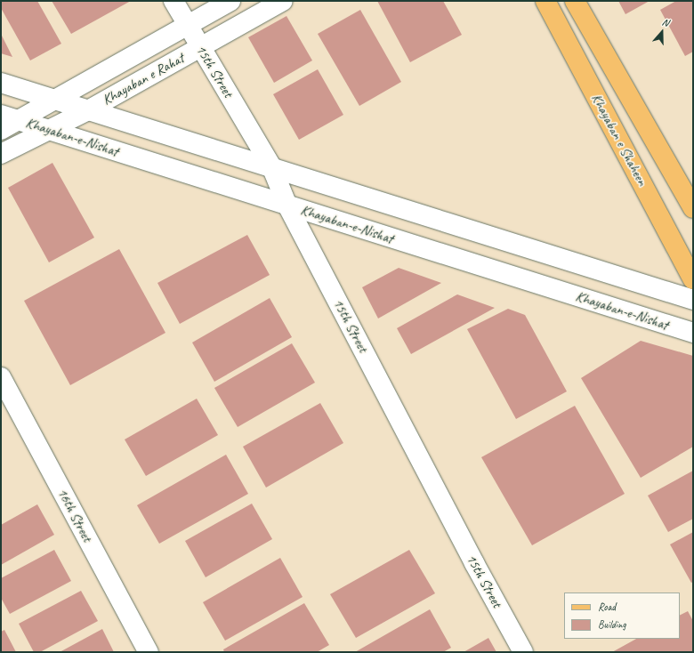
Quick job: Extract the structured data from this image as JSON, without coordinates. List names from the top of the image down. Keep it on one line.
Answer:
{"streets":{"main road":["Khayaban e Shaheen"],"street":["15th Street","Khayaban e Rahat","Khayaban-e-Nishat","16th Street"]},"crossings":[["15th Street","Khayaban e Rahat"],["15th Street","Khayaban-e-Nishat"],["Khayaban e Rahat","Khayaban-e-Nishat"]],"legend":["Road","Building"],"north":"top"}
